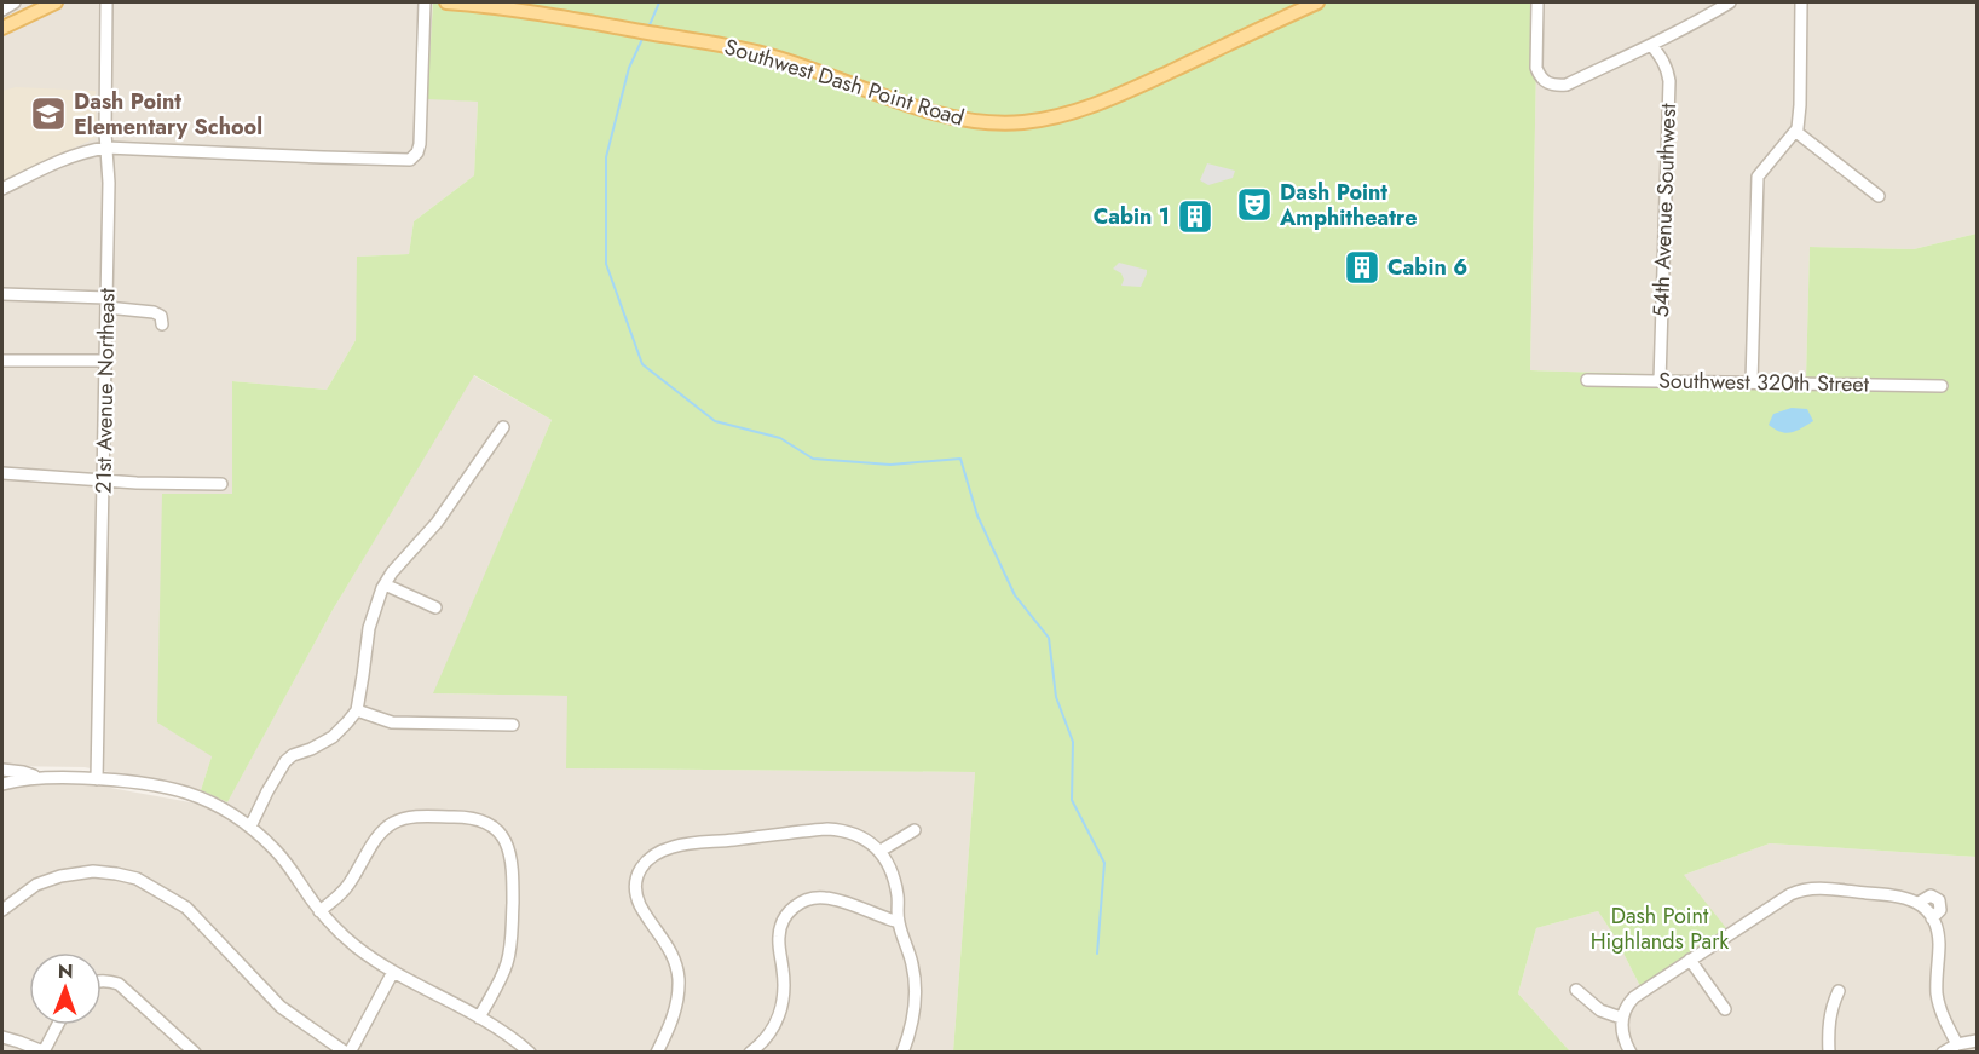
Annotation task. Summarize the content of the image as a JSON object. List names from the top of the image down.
{
  "streets": {
    "main road": ["Southwest Dash Point Road"],
    "street": ["54th Avenue Southwest", "Southwest 320th Street", "21st Avenue Northeast"]
  },
  "crossings": [
    ["54th Avenue Southwest", "Southwest 320th Street"]
  ],
  "parks": ["Dash Point Highlands Park"],
  "places": {
    "school or university": ["Dash Point Elementary School"],
    "theatre": ["Dash Point Amphitheatre"],
    "building": ["Cabin 1", "Cabin 6"]
  },
  "north": "top"
}
